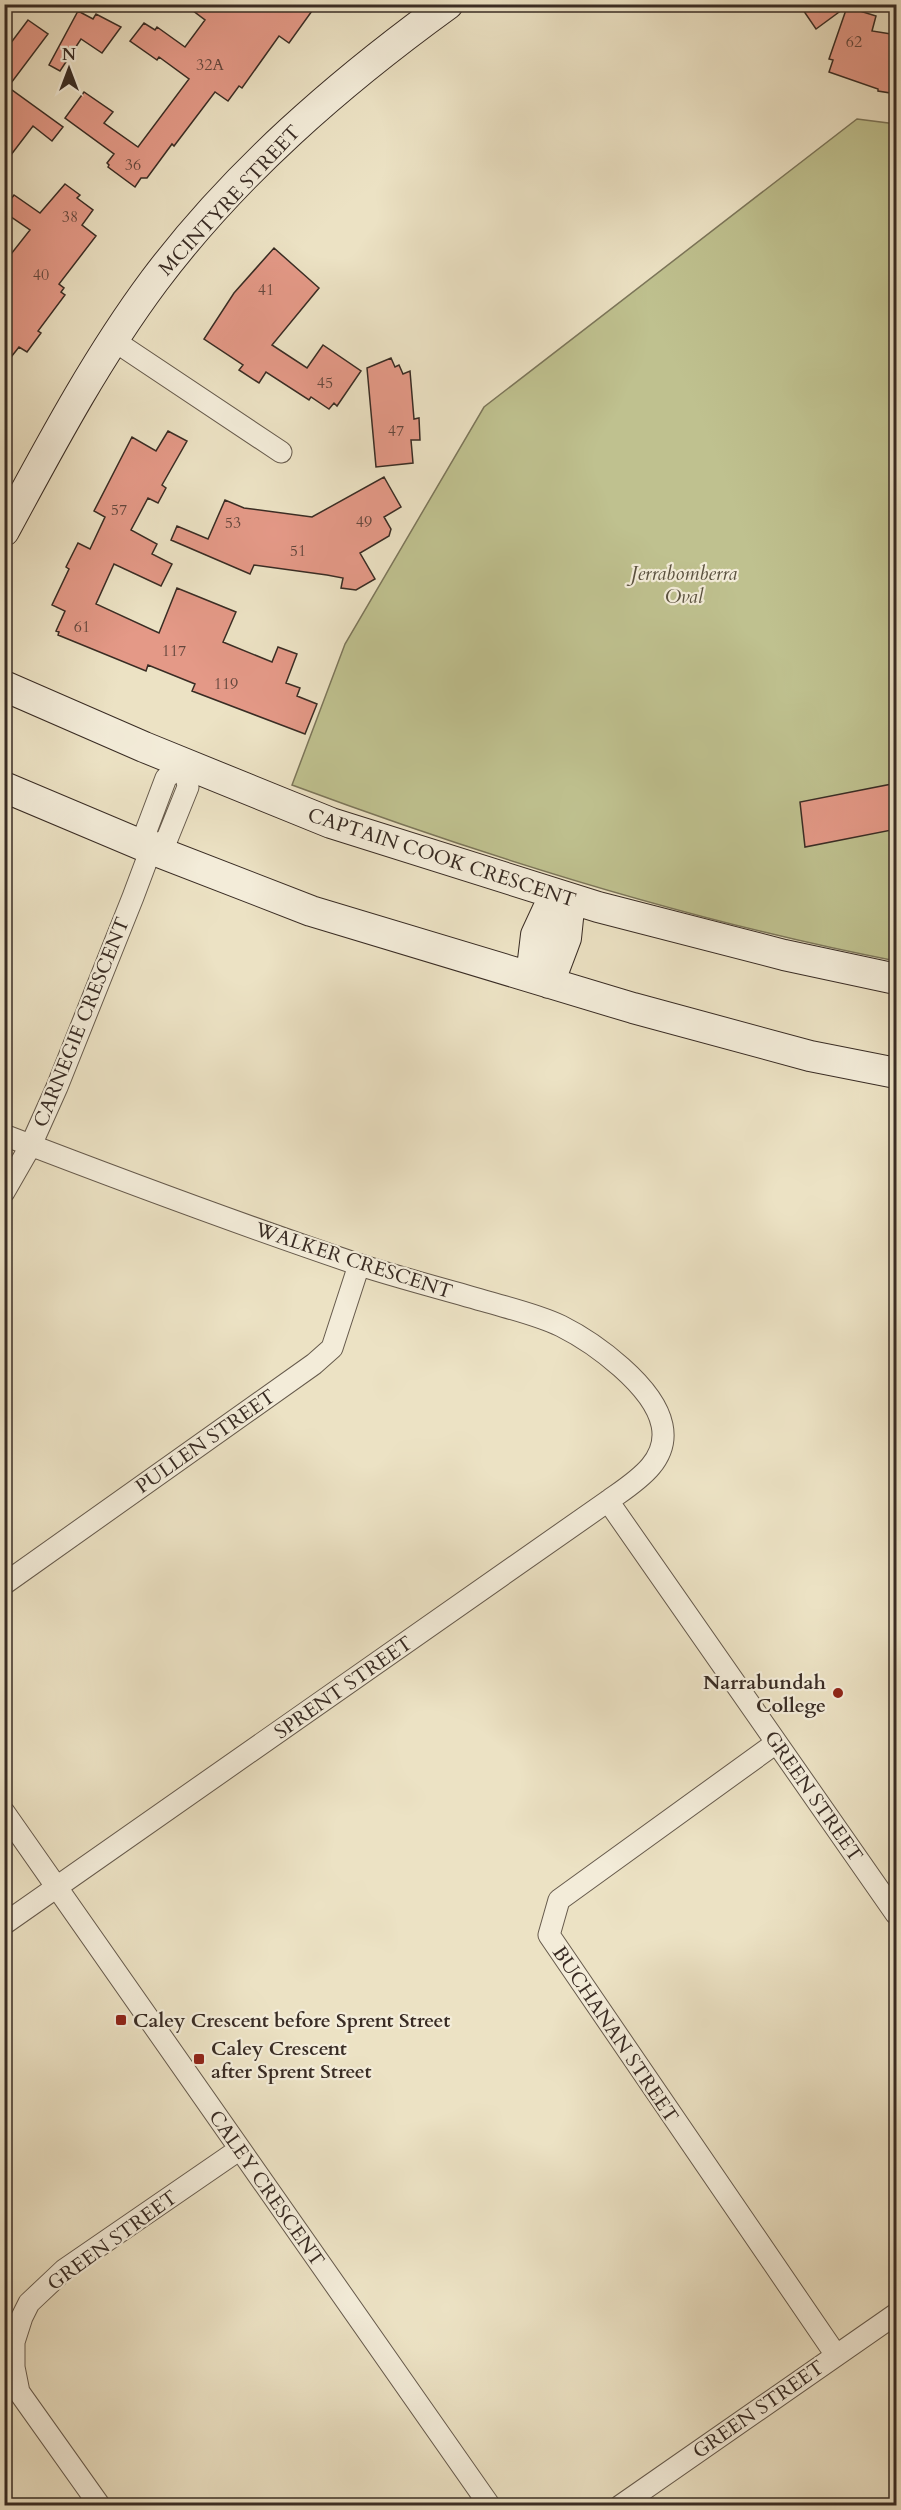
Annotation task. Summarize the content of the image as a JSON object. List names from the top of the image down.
{
  "streets": {
    "main road": ["MCINTYRE STREET", "CAPTAIN COOK CRESCENT"],
    "street": [
      "CARNEGIE CRESCENT",
      "WALKER CRESCENT",
      "PULLEN STREET",
      "SPRENT STREET",
      "GREEN STREET",
      "BUCHANAN STREET",
      "CALEY CRESCENT"
    ]
  },
  "crossings": [
    ["CAPTAIN COOK CRESCENT", "CARNEGIE CRESCENT"],
    ["CARNEGIE CRESCENT", "WALKER CRESCENT"],
    ["WALKER CRESCENT", "PULLEN STREET"],
    ["WALKER CRESCENT", "SPRENT STREET"],
    ["SPRENT STREET", "GREEN STREET"],
    ["SPRENT STREET", "CALEY CRESCENT"],
    ["GREEN STREET", "BUCHANAN STREET"],
    ["GREEN STREET", "CALEY CRESCENT"]
  ],
  "parks": ["Jerrabomberra Oval"],
  "places": {
    "other": ["Narrabundah College"],
    "transit": ["Caley Crescent before Sprent Street", "Caley Crescent after Sprent Street"]
  },
  "house_numbers": [
    "62",
    "32A",
    "36",
    "38",
    "40",
    "41",
    "45",
    "47",
    "57",
    "49",
    "53",
    "51",
    "61",
    "117",
    "119"
  ],
  "north": "top"
}
